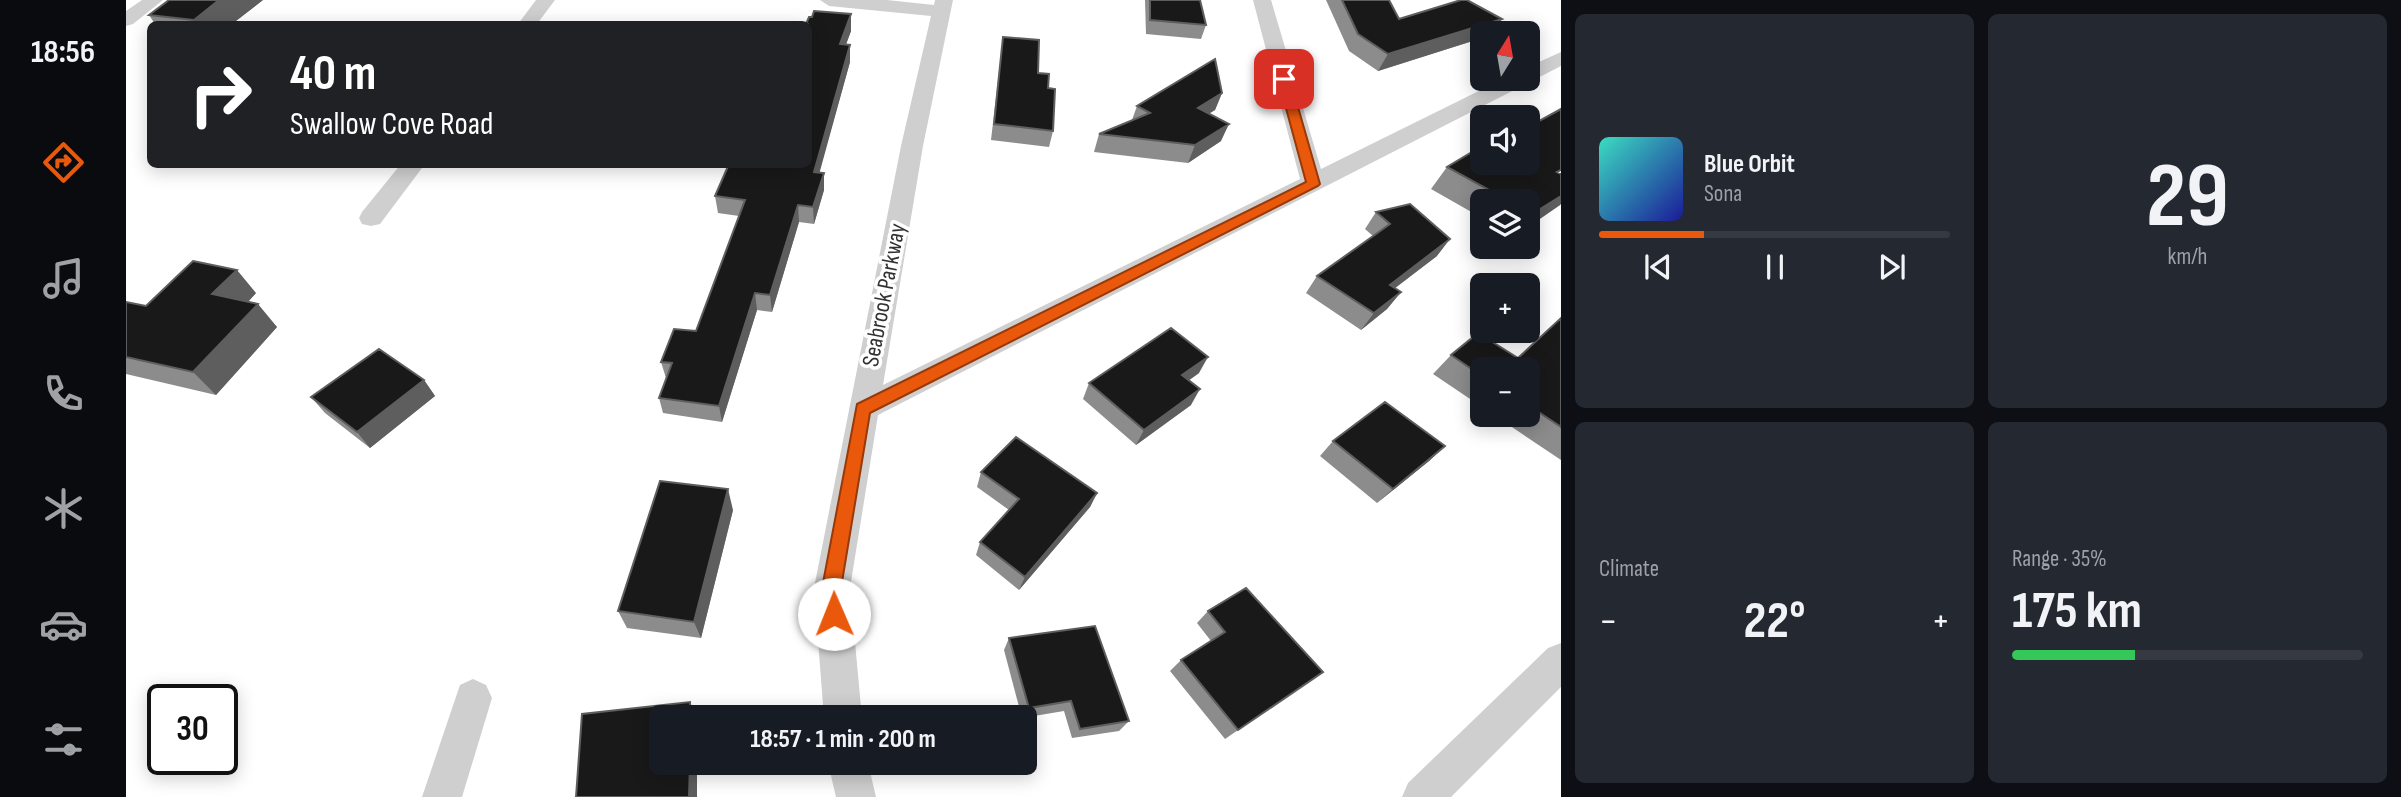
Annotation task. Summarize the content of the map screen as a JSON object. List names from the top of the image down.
{
  "streets": {
    "street": ["Seabrook Parkway"]
  },
  "north": "top",
  "page": {
    "tabs": "18:56",
    "tile": [
      ["29", "km/h"],
      "Climate",
      ["Range · 35%", "175 km"]
    ],
    "map_buttons": ["+", "−"],
    "turn": ["40 m", "Swallow Cove Road"],
    "song": ["Blue Orbit", "Sona"],
    "heat": ["−", "22°", "+"],
    "limit": "30",
    "trip": "18:57 · 1 min · 200 m"
  }
}
